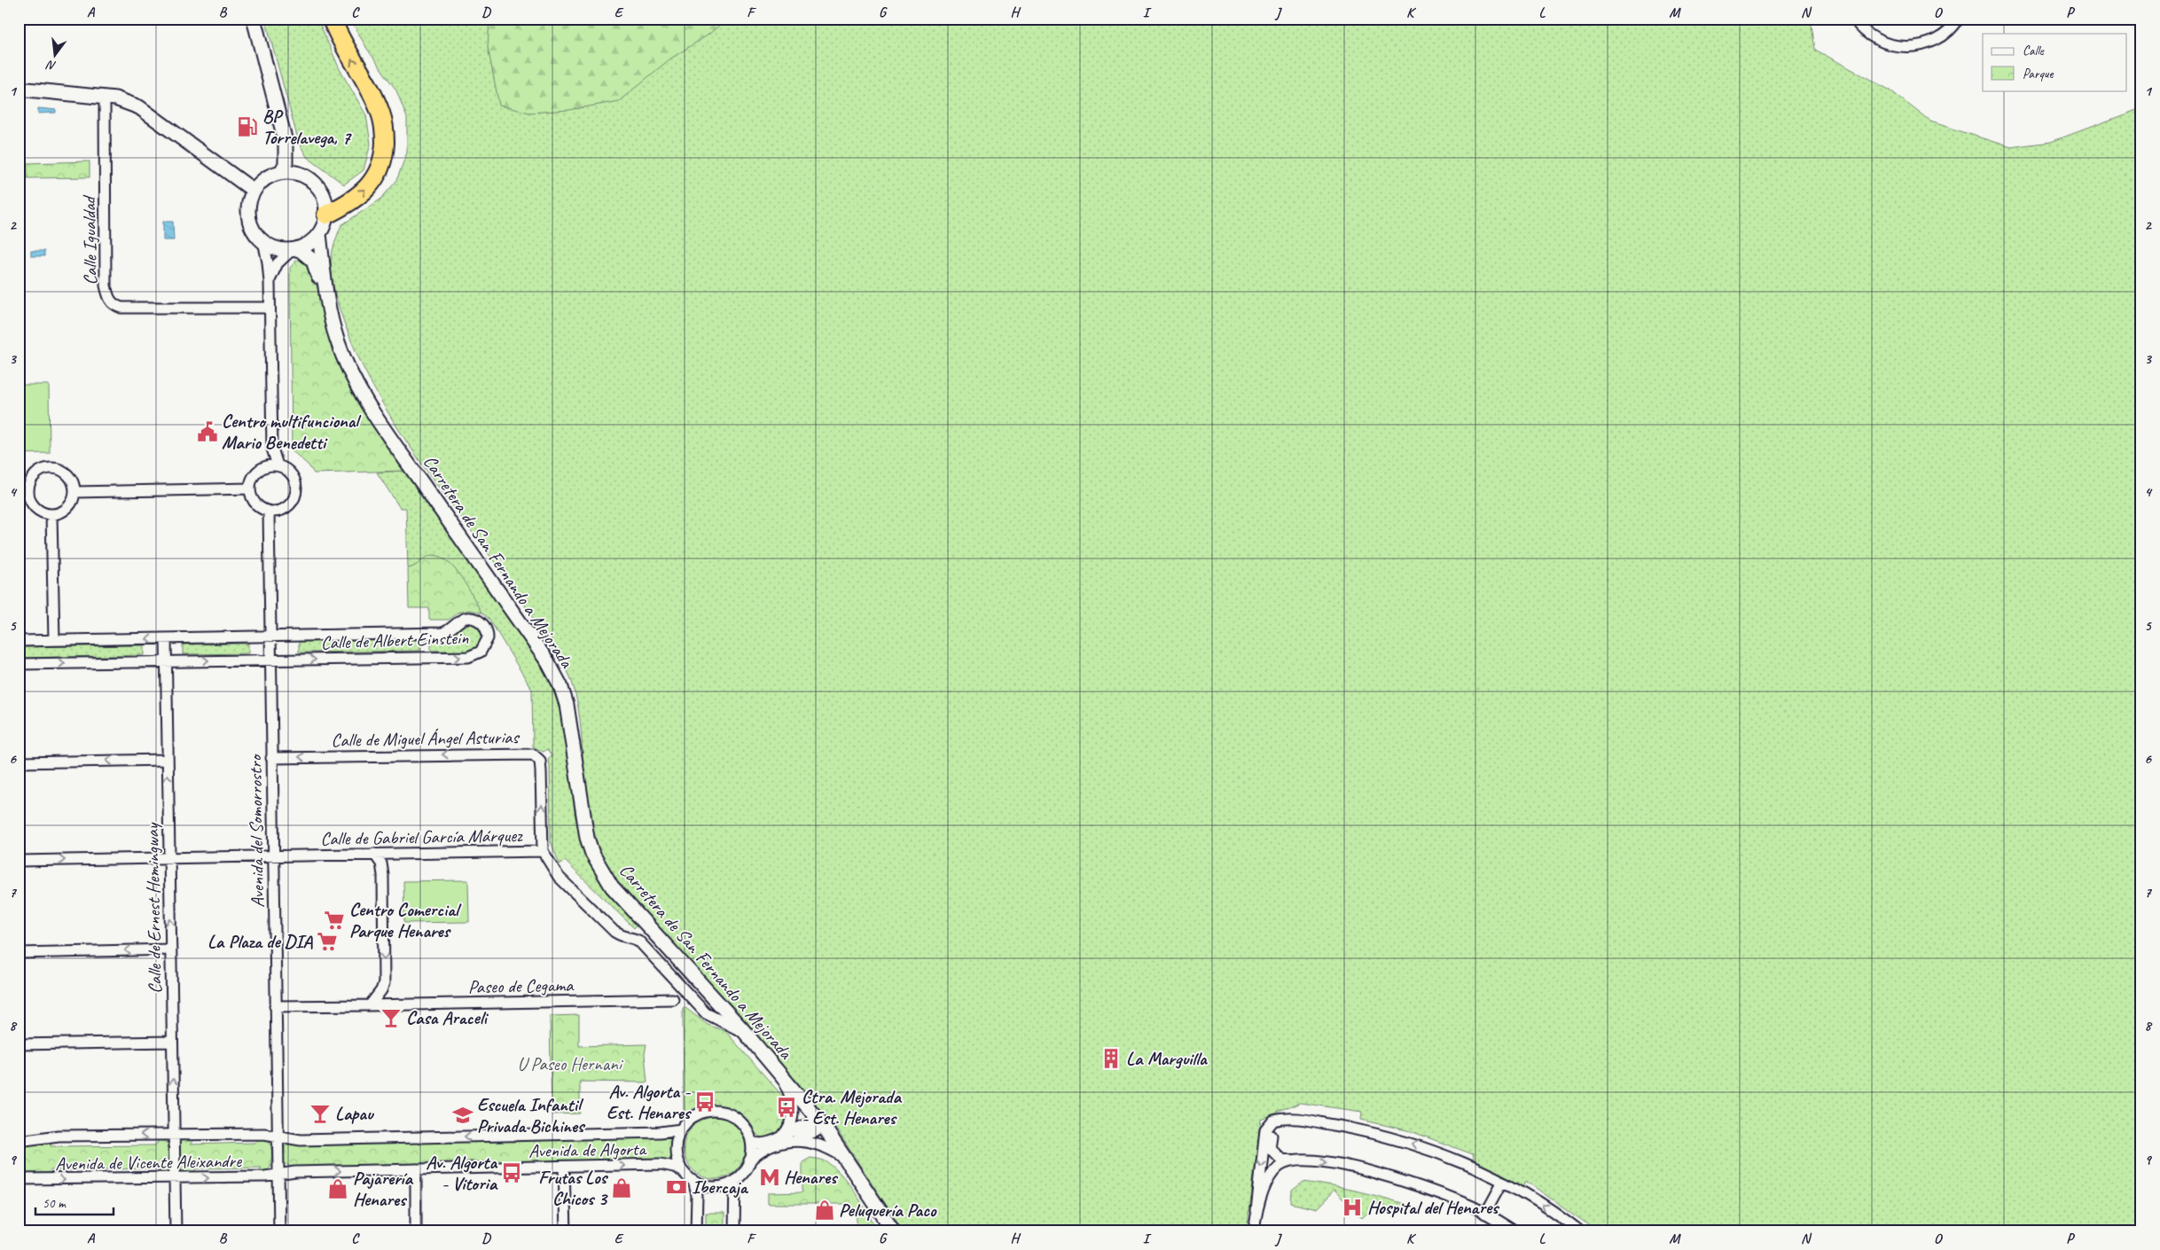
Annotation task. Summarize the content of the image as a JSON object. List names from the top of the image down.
{
  "streets": {
    "street": [
      "Calle Igualdad",
      "Carretera de San Fernando a Mejorada",
      "Calle de Albert Einstein",
      "Calle de Miguel Ángel Asturias",
      "Avenida del Somorrostro",
      "Calle de Gabriel García Márquez",
      "Calle de Ernest Hemingway",
      "Paseo de Cegama",
      "Avenida de Algorta",
      "Avenida de Vicente Aleixandre"
    ]
  },
  "crossings": [
    ["Carretera de San Fernando a Mejorada", "Calle de Gabriel García Márquez"],
    ["Calle de Albert Einstein", "Avenida del Somorrostro"],
    ["Calle de Albert Einstein", "Calle de Ernest Hemingway"],
    ["Calle de Miguel Ángel Asturias", "Avenida del Somorrostro"],
    ["Calle de Miguel Ángel Asturias", "Calle de Gabriel García Márquez"],
    ["Avenida del Somorrostro", "Calle de Gabriel García Márquez"],
    ["Avenida del Somorrostro", "Paseo de Cegama"],
    ["Avenida del Somorrostro", "Avenida de Algorta"],
    ["Avenida del Somorrostro", "Avenida de Vicente Aleixandre"],
    ["Calle de Gabriel García Márquez", "Calle de Ernest Hemingway"],
    ["Calle de Ernest Hemingway", "Avenida de Vicente Aleixandre"],
    ["Avenida de Algorta", "Avenida de Vicente Aleixandre"]
  ],
  "one_way": ["Calle de Ernest Hemingway"],
  "parks": ["U Paseo Hernani"],
  "places": {
    "fuel station": ["BP Torrelavega, 7"],
    "public building": ["Centro multifuncional Mario Benedetti"],
    "supermarket": ["Centro Comercial Parque Henares", "La Plaza de DIA"],
    "bar": ["Casa Araceli", "Lapau"],
    "building": ["La Marguilla"],
    "bus stop": ["Av. Algorta - Est. Henares", "Ctra. Mejorada - Est. Henares", "Av. Algorta - Vitoria"],
    "school or university": ["Escuela Infantil Privada Bichines"],
    "metro station": ["Henares"],
    "bank": ["Ibercaja"],
    "shop": ["Frutas Los Chicos 3", "Pajarería Henares", "Peluquería Paco"],
    "hospital": ["Hospital del Henares"]
  },
  "legend": ["Calle", "Parque"],
  "scale_bar": "50 m",
  "north": "bottom",
  "grid": {
    "columns": [
      "A",
      "B",
      "C",
      "D",
      "E",
      "F",
      "G",
      "H",
      "I",
      "J",
      "K",
      "L",
      "M",
      "N",
      "O",
      "P"
    ],
    "rows": [
      "1",
      "2",
      "3",
      "4",
      "5",
      "6",
      "7",
      "8",
      "9"
    ]
  }
}
